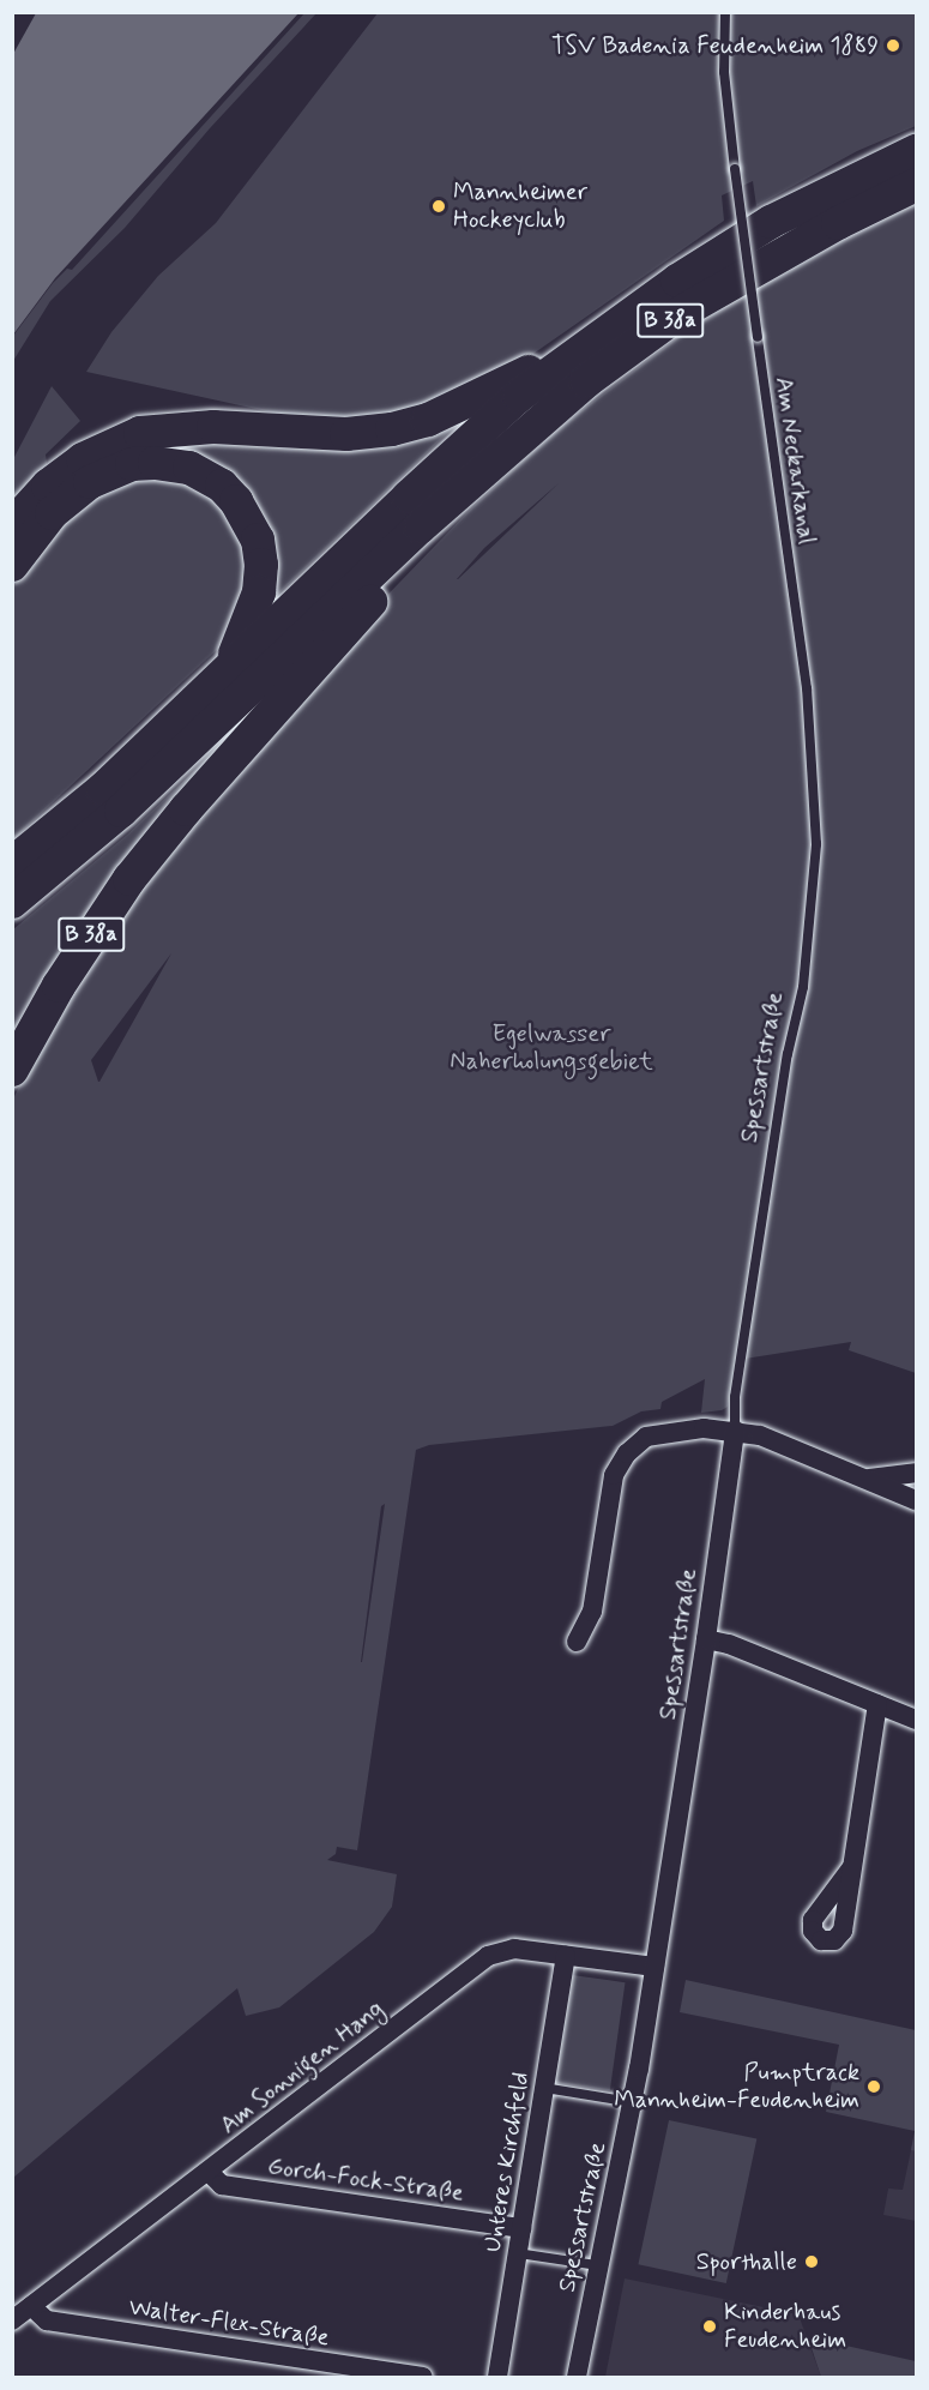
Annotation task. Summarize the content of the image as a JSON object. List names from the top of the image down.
{
  "streets": {
    "highway": ["B 38a"],
    "street": [
      "Spessartstraße",
      "Am Sonnigen Hang",
      "Unteres Kirchfeld",
      "Gorch-Fock-Straße",
      "Walter-Flex-Straße"
    ],
    "lane": ["Am Neckarkanal"]
  },
  "crossings": [
    ["Am Neckarkanal", "Spessartstraße"],
    ["Spessartstraße", "Am Sonnigen Hang"],
    ["Am Sonnigen Hang", "Unteres Kirchfeld"],
    ["Am Sonnigen Hang", "Gorch-Fock-Straße"],
    ["Am Sonnigen Hang", "Walter-Flex-Straße"],
    ["Unteres Kirchfeld", "Gorch-Fock-Straße"]
  ],
  "parks": ["Egelwasser Naherholungsgebiet"],
  "places": [
    "TSV Badenia Feudenheim 1889",
    "Mannheimer Hockeyclub",
    "Pumptrack Mannheim-Feudenheim",
    "Sporthalle",
    "Kinderhaus Feudenheim"
  ]
}
